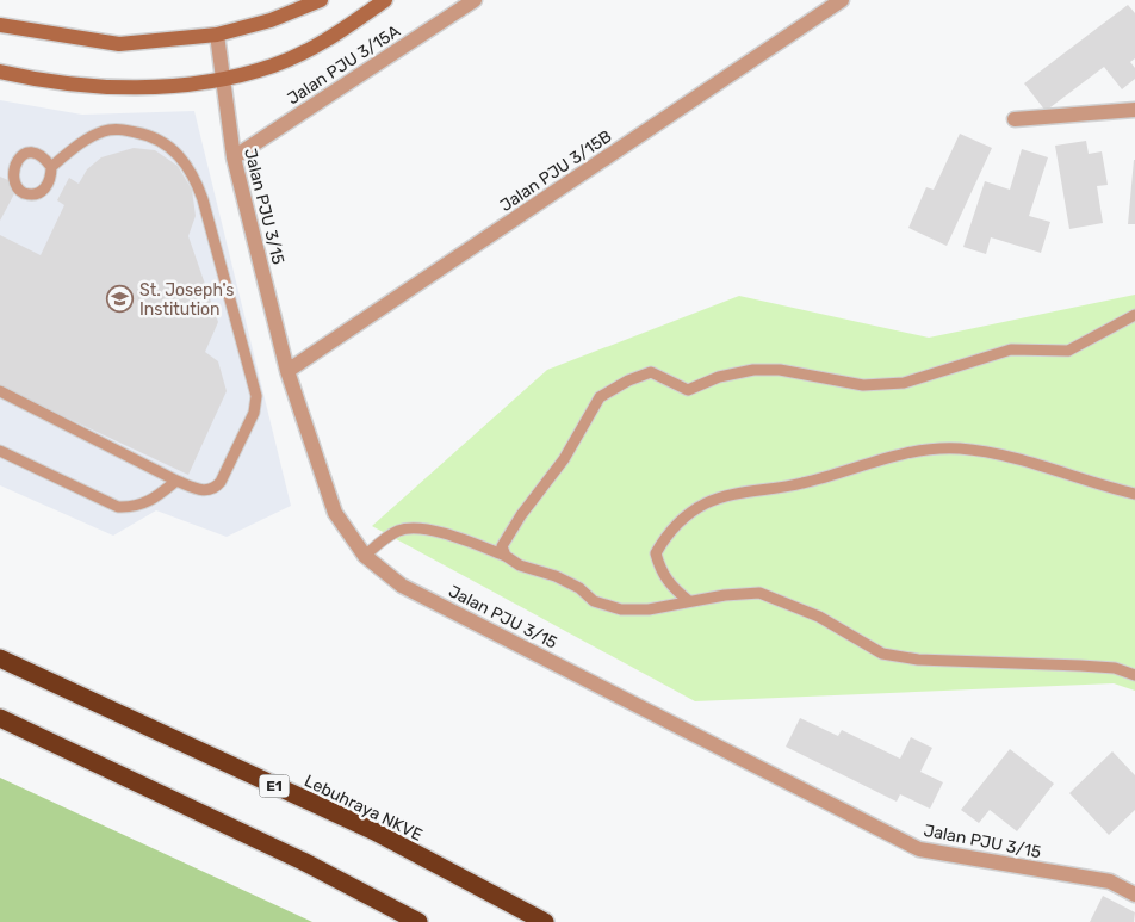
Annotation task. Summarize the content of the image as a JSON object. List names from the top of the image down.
{
  "streets": {
    "highway": ["E1", "Lebuhraya NKVE"],
    "street": ["Jalan PJU 3/15A", "Jalan PJU 3/15B", "Jalan PJU 3/15"]
  },
  "crossings": [
    ["Jalan PJU 3/15A", "Jalan PJU 3/15"],
    ["Jalan PJU 3/15B", "Jalan PJU 3/15"]
  ],
  "places": {
    "school or university": ["St. Joseph's Institution"]
  }
}
